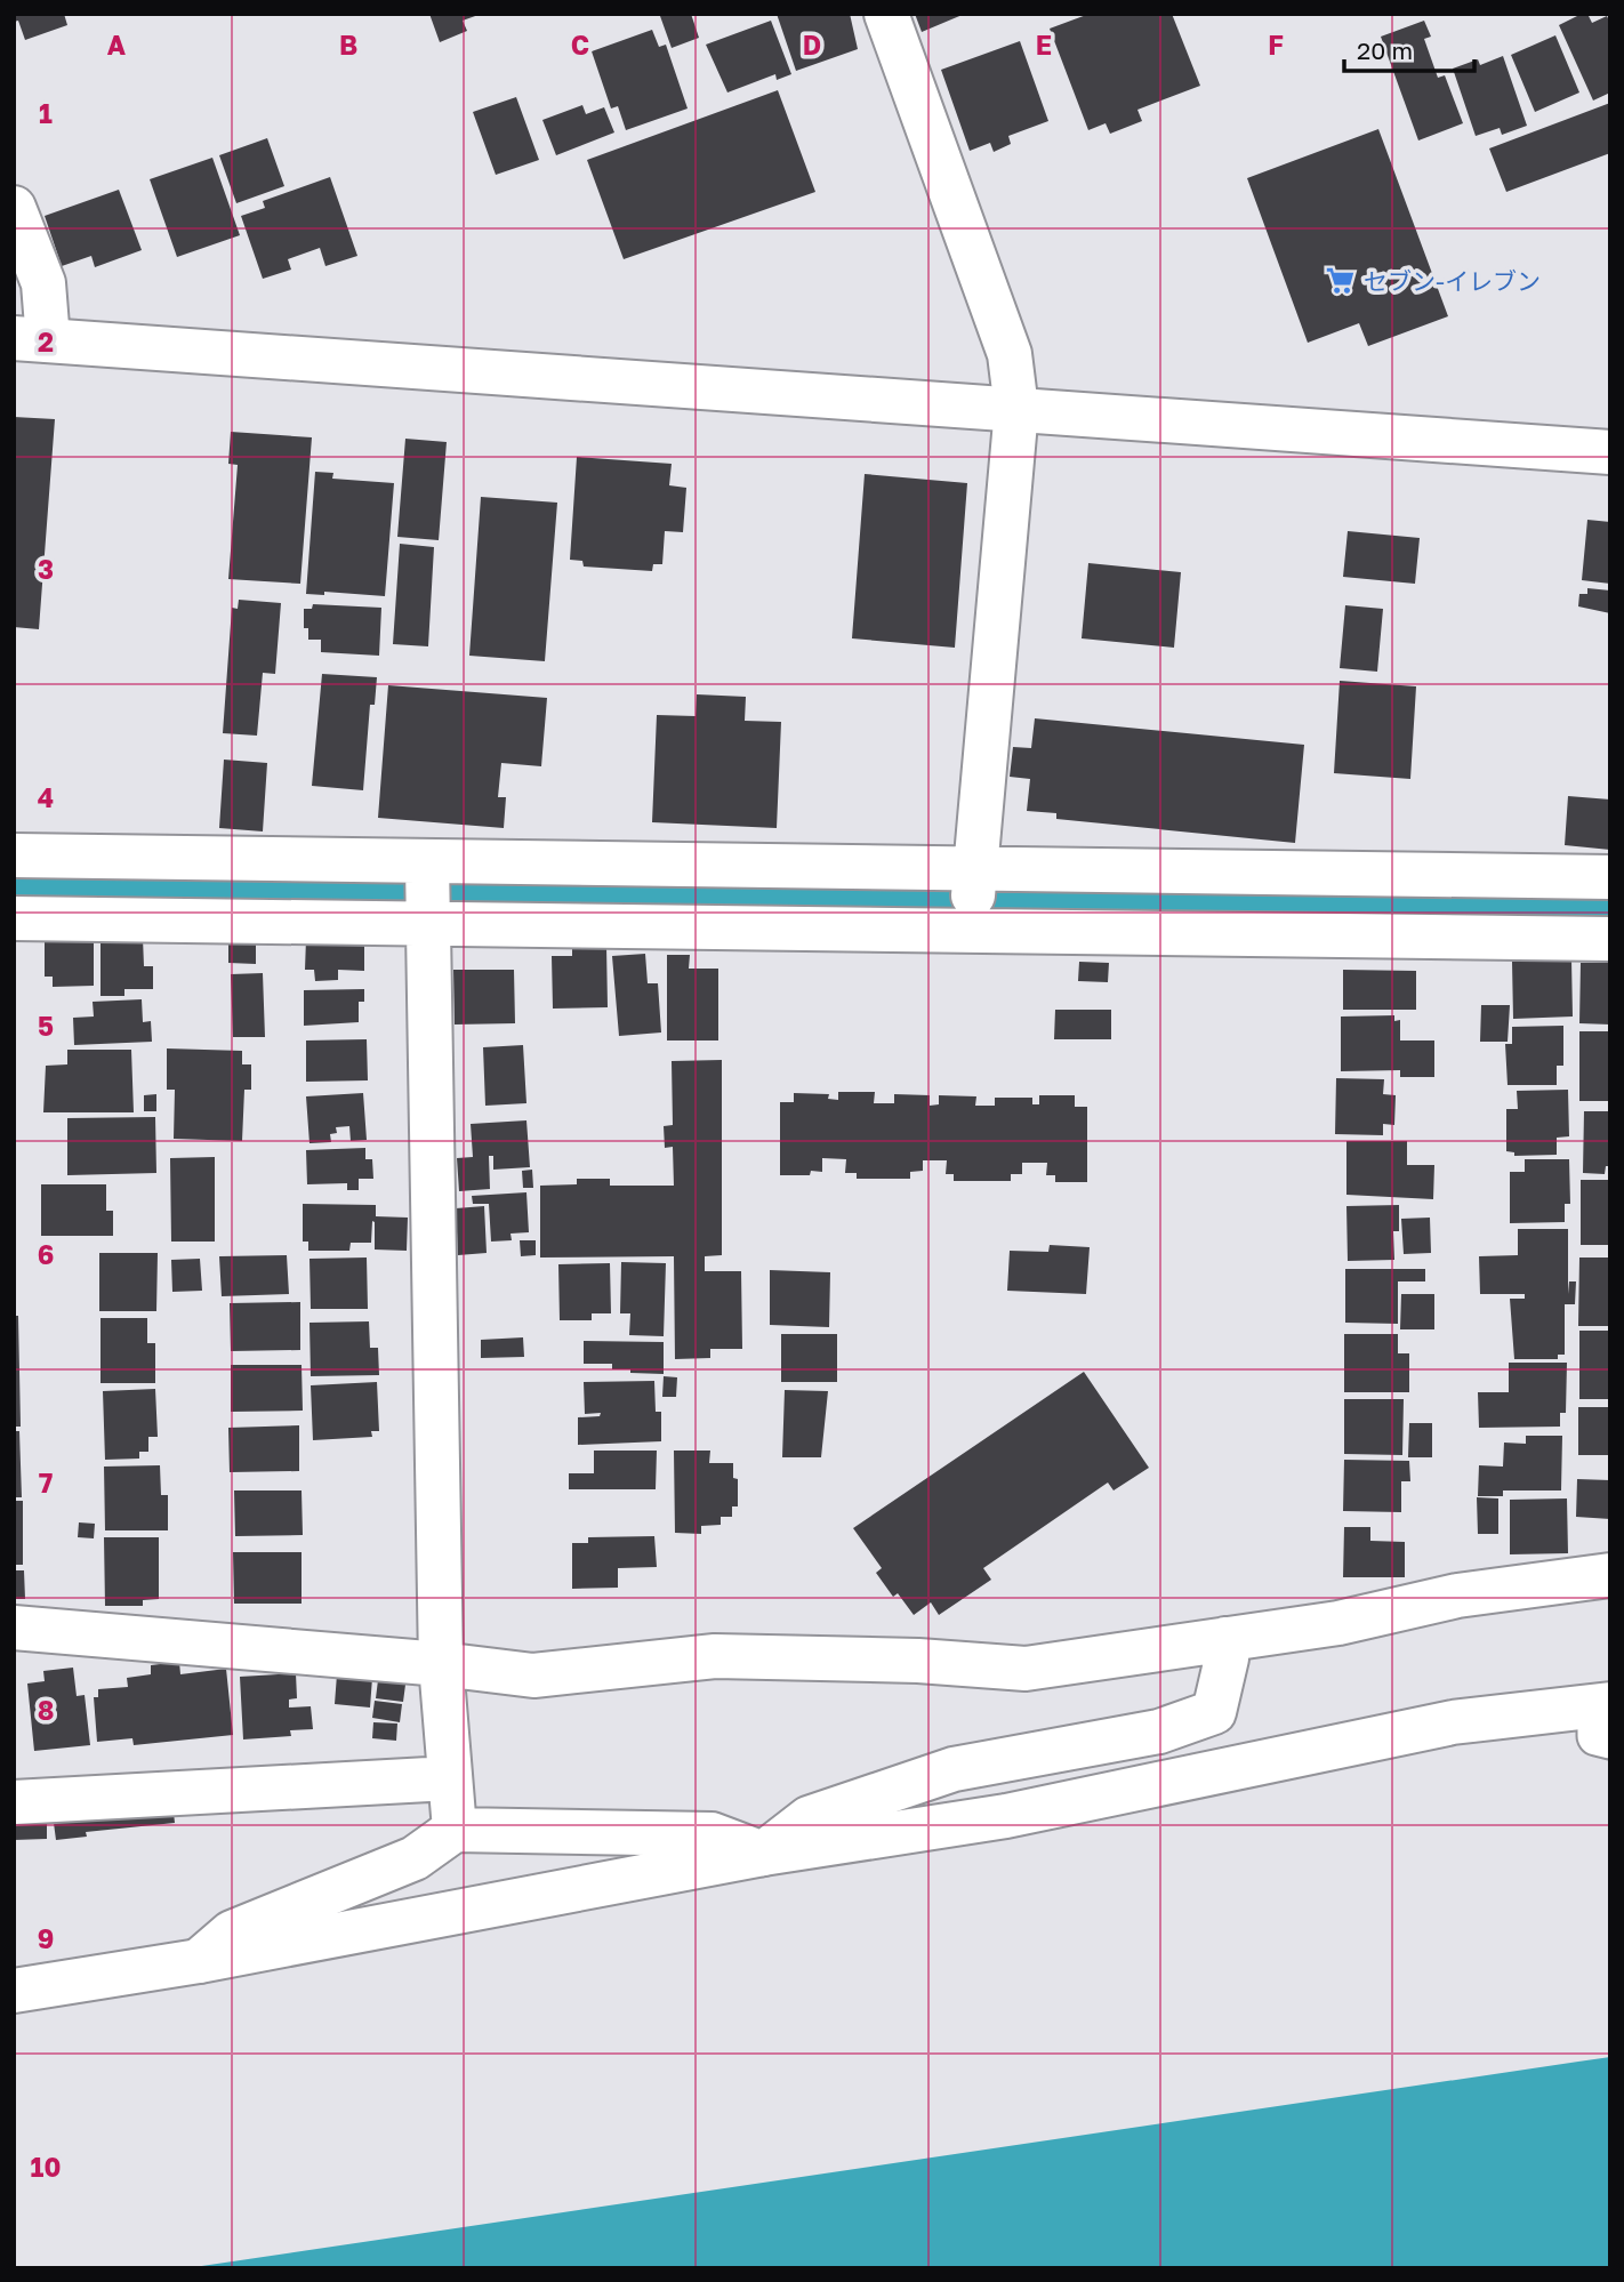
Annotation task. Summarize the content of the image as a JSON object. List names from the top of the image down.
{
  "places": {
    "supermarket": ["セブン-イレブン"]
  },
  "scale_bar": "20 m",
  "grid": {
    "columns": [
      "A",
      "B",
      "C",
      "D",
      "E",
      "F"
    ],
    "rows": [
      "1",
      "2",
      "3",
      "4",
      "5",
      "6",
      "7",
      "8",
      "9",
      "10"
    ]
  }
}
